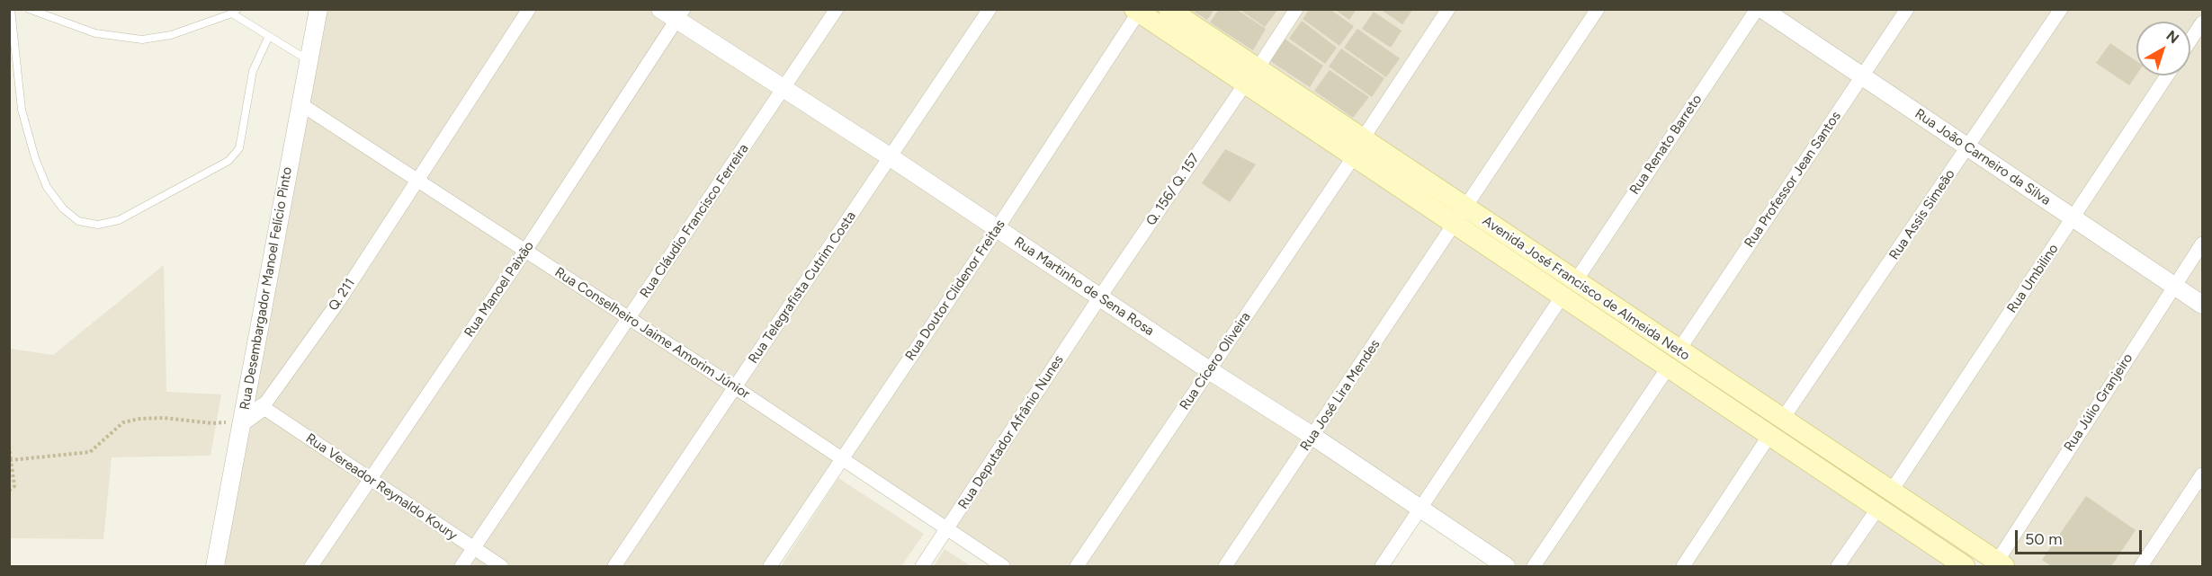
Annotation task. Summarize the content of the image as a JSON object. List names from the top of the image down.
{
  "streets": {
    "main road": ["Avenida José Francisco de Almeida Neto"],
    "street": [
      "Rua Renato Barreto",
      "Rua João Carneiro da Silva",
      "Rua Professor Jean Santos",
      "Q. 156/ Q. 157",
      "Rua Assis Simeão",
      "Rua Cláudio Francisco Ferreira",
      "Rua Umbilino",
      "Rua Martinho de Sena Rosa",
      "Rua Telegrafista Cutrim Costa",
      "Rua Desembargador Manoel Felício Pinto",
      "Rua Manoel Paixão",
      "Rua Doutor Clidenor Freitas",
      "Q. 211",
      "Rua Conselheiro Jaime Amorim Júnior",
      "Rua Cícero Oliveira",
      "Rua José Lira Mendes",
      "Rua Júlio Granjeiro",
      "Rua Deputador Afrânio Nunes",
      "Rua Vereador Reynaldo Koury"
    ]
  },
  "crossings": [
    ["Rua Renato Barreto", "Rua Martinho de Sena Rosa"],
    ["Rua Renato Barreto", "Avenida José Francisco de Almeida Neto"],
    ["Rua João Carneiro da Silva", "Rua Professor Jean Santos"],
    ["Rua João Carneiro da Silva", "Rua Assis Simeão"],
    ["Rua João Carneiro da Silva", "Rua Umbilino"],
    ["Rua João Carneiro da Silva", "Rua Júlio Granjeiro"],
    ["Rua Professor Jean Santos", "Avenida José Francisco de Almeida Neto"],
    ["Q. 156/ Q. 157", "Rua Martinho de Sena Rosa"],
    ["Q. 156/ Q. 157", "Avenida José Francisco de Almeida Neto"],
    ["Q. 156/ Q. 157", "Rua Deputador Afrânio Nunes"],
    ["Rua Assis Simeão", "Avenida José Francisco de Almeida Neto"],
    ["Rua Cláudio Francisco Ferreira", "Rua Martinho de Sena Rosa"],
    ["Rua Cláudio Francisco Ferreira", "Rua Conselheiro Jaime Amorim Júnior"],
    ["Rua Cláudio Francisco Ferreira", "Rua Vereador Reynaldo Koury"],
    ["Rua Umbilino", "Avenida José Francisco de Almeida Neto"],
    ["Rua Martinho de Sena Rosa", "Rua Telegrafista Cutrim Costa"],
    ["Rua Martinho de Sena Rosa", "Rua Manoel Paixão"],
    ["Rua Martinho de Sena Rosa", "Rua Doutor Clidenor Freitas"],
    ["Rua Martinho de Sena Rosa", "Rua Cícero Oliveira"],
    ["Rua Martinho de Sena Rosa", "Rua José Lira Mendes"],
    ["Rua Martinho de Sena Rosa", "Rua Deputador Afrânio Nunes"],
    ["Rua Telegrafista Cutrim Costa", "Rua Conselheiro Jaime Amorim Júnior"],
    ["Rua Desembargador Manoel Felício Pinto", "Rua Conselheiro Jaime Amorim Júnior"],
    ["Avenida José Francisco de Almeida Neto", "Rua Doutor Clidenor Freitas"],
    ["Avenida José Francisco de Almeida Neto", "Rua Cícero Oliveira"],
    ["Avenida José Francisco de Almeida Neto", "Rua José Lira Mendes"],
    ["Avenida José Francisco de Almeida Neto", "Rua Júlio Granjeiro"],
    ["Rua Manoel Paixão", "Rua Conselheiro Jaime Amorim Júnior"],
    ["Rua Manoel Paixão", "Rua Vereador Reynaldo Koury"],
    ["Rua Doutor Clidenor Freitas", "Rua Conselheiro Jaime Amorim Júnior"],
    ["Q. 211", "Rua Conselheiro Jaime Amorim Júnior"],
    ["Q. 211", "Rua Vereador Reynaldo Koury"],
    ["Rua Conselheiro Jaime Amorim Júnior", "Rua Deputador Afrânio Nunes"]
  ],
  "scale_bar": "50 m",
  "north": "top right"
}
